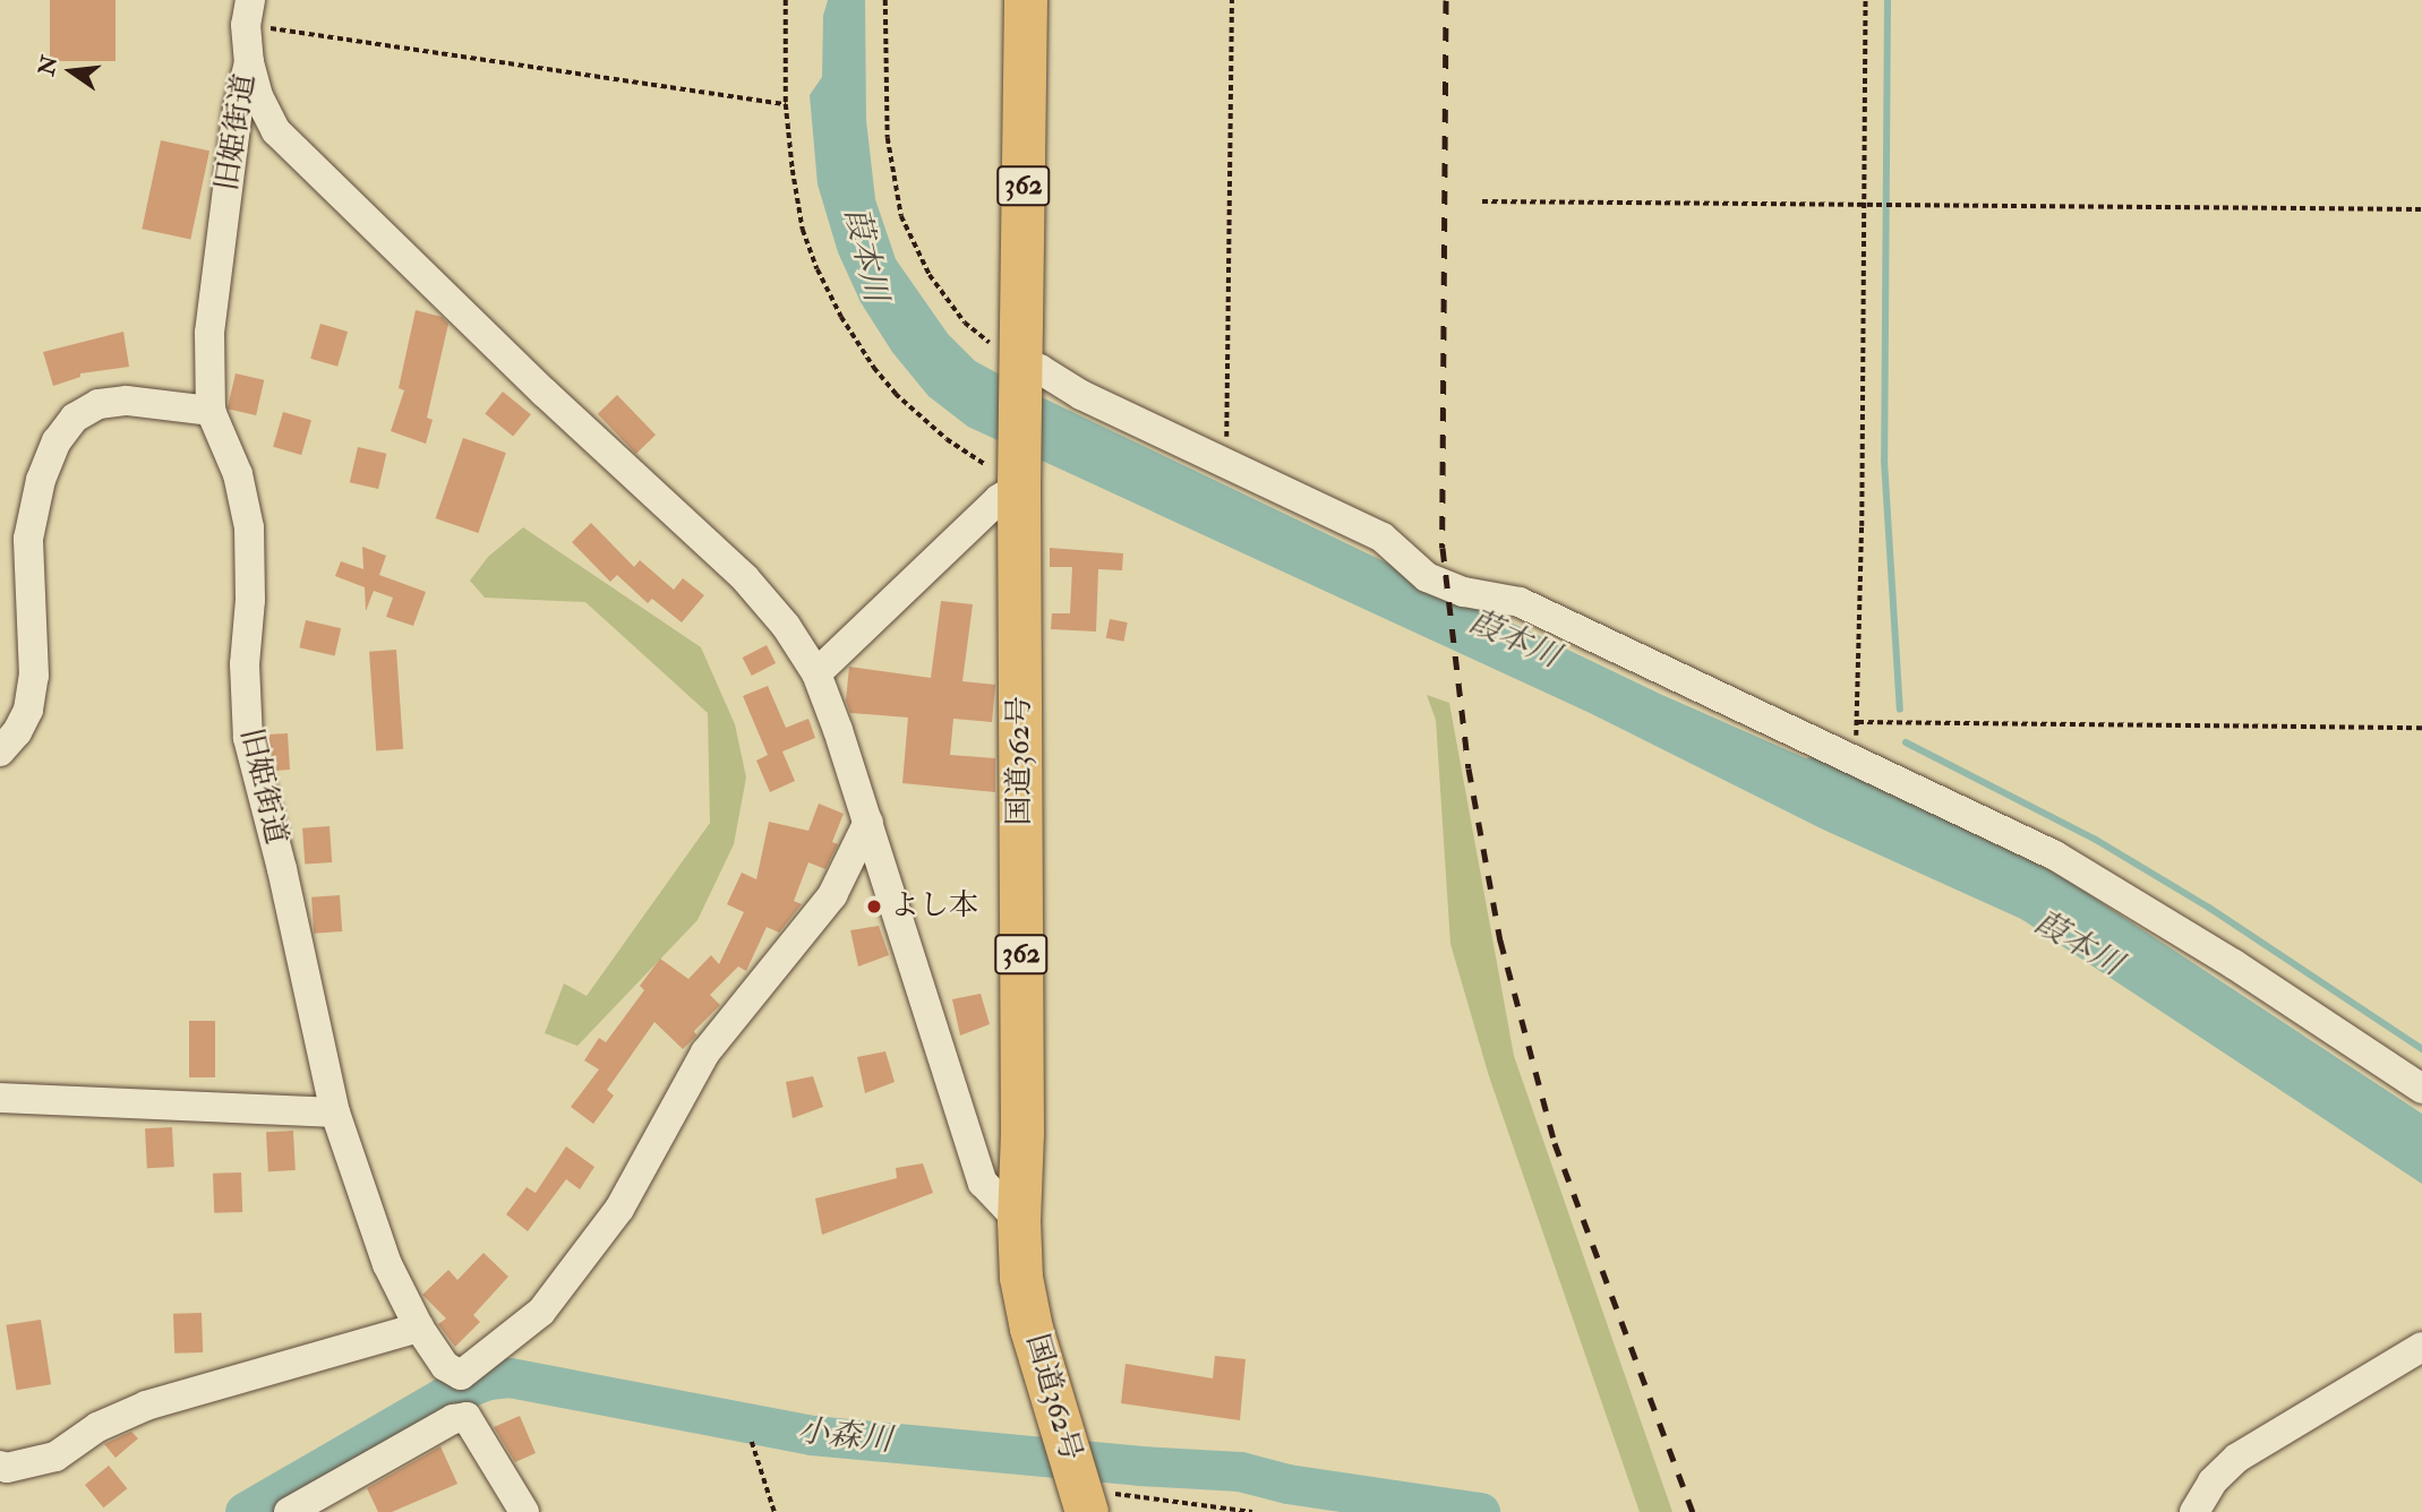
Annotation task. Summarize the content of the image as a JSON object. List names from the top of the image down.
{
  "streets": {
    "highway": ["362", "国道362号"],
    "street": ["旧姫街道"]
  },
  "water": ["葭本川", "小森川"],
  "places": ["よし本"],
  "north": "left"
}
